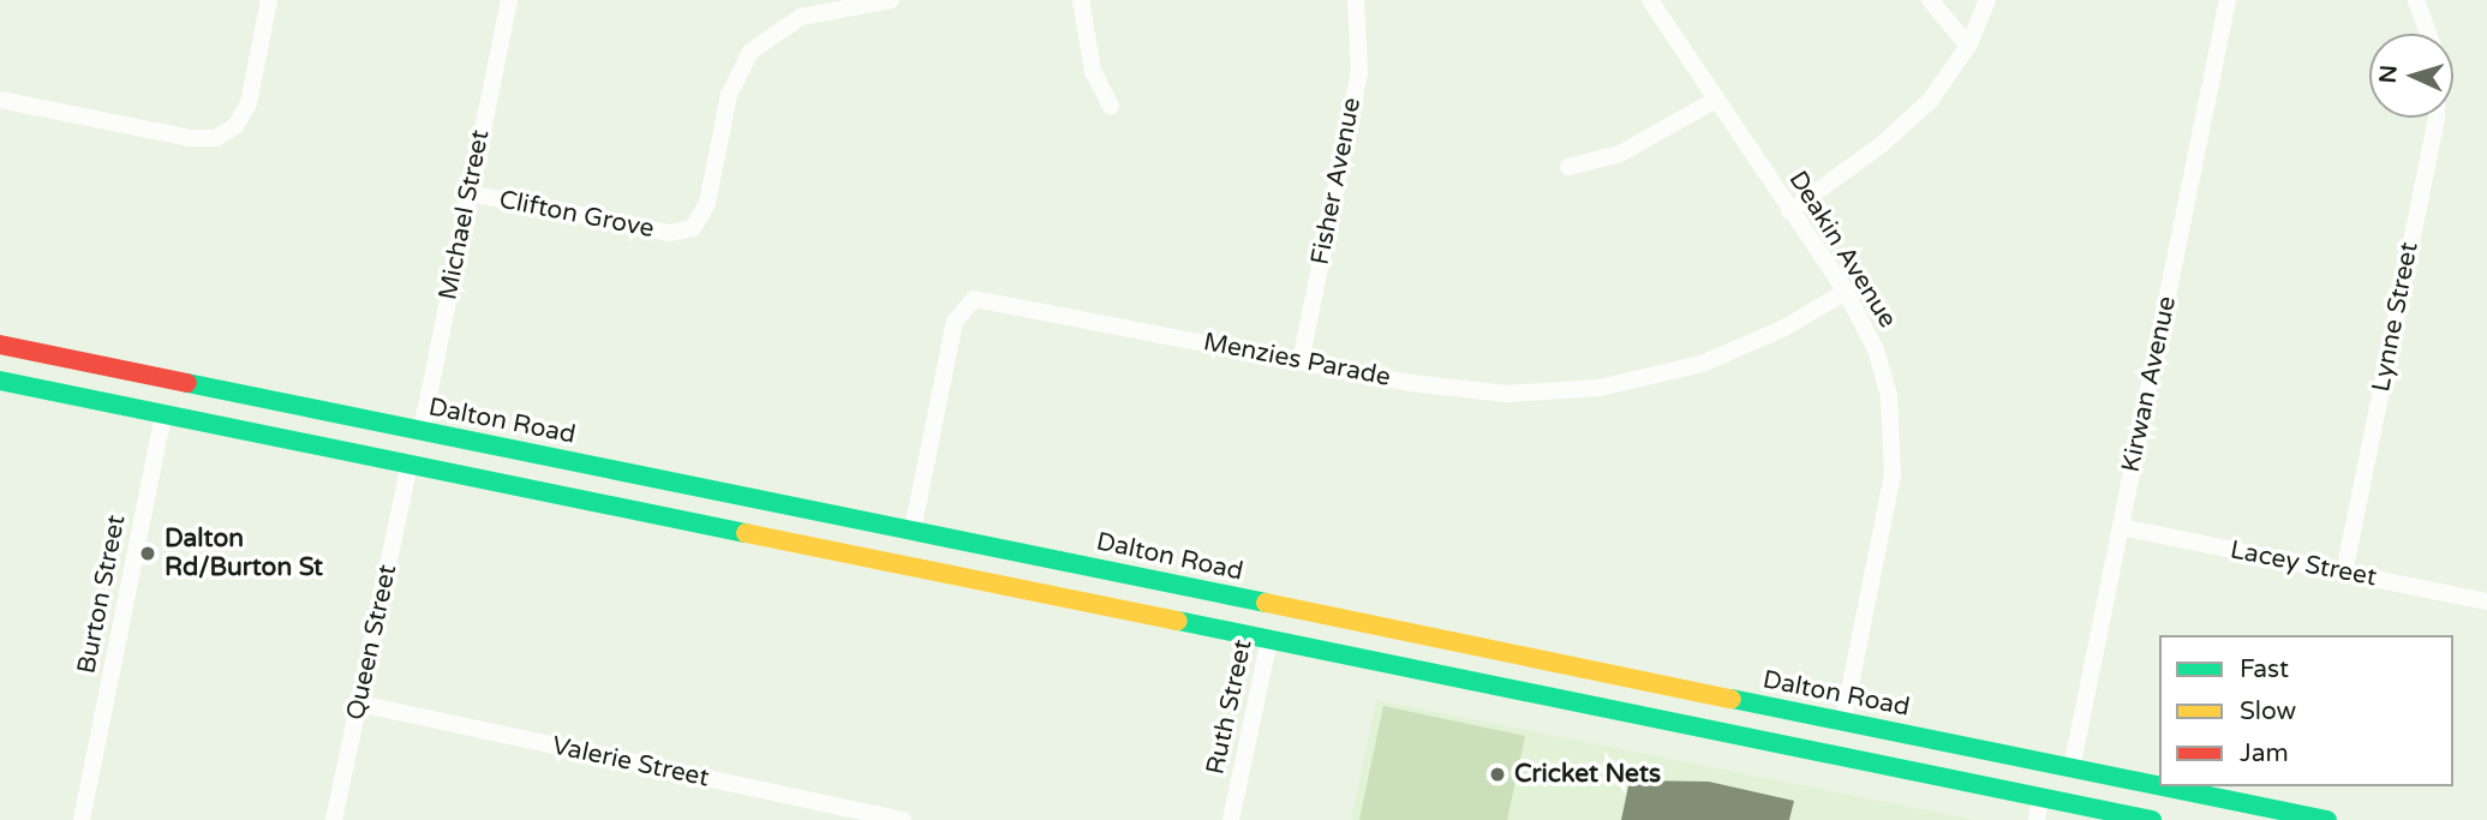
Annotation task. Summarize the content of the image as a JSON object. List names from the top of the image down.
{
  "streets": {
    "main road": [
      "Deakin Avenue",
      "Dalton Road",
      "Burton Street",
      "Ruth Street"
    ],
    "street": [
      "Fisher Avenue",
      "Michael Street",
      "Clifton Grove",
      "Lynne Street",
      "Menzies Parade",
      "Kirwan Avenue",
      "Lacey Street",
      "Queen Street",
      "Valerie Street"
    ]
  },
  "crossings": [
    ["Fisher Avenue", "Menzies Parade"],
    ["Michael Street", "Clifton Grove"],
    ["Michael Street", "Dalton Road"],
    ["Deakin Avenue", "Menzies Parade"],
    ["Deakin Avenue", "Dalton Road"],
    ["Lynne Street", "Lacey Street"],
    ["Menzies Parade", "Dalton Road"],
    ["Kirwan Avenue", "Dalton Road"],
    ["Kirwan Avenue", "Lacey Street"],
    ["Dalton Road", "Burton Street"],
    ["Dalton Road", "Ruth Street"],
    ["Queen Street", "Valerie Street"]
  ],
  "places": ["Dalton Rd/Burton St", "Cricket Nets"],
  "legend": ["Fast", "Slow", "Jam"],
  "north": "left"
}
